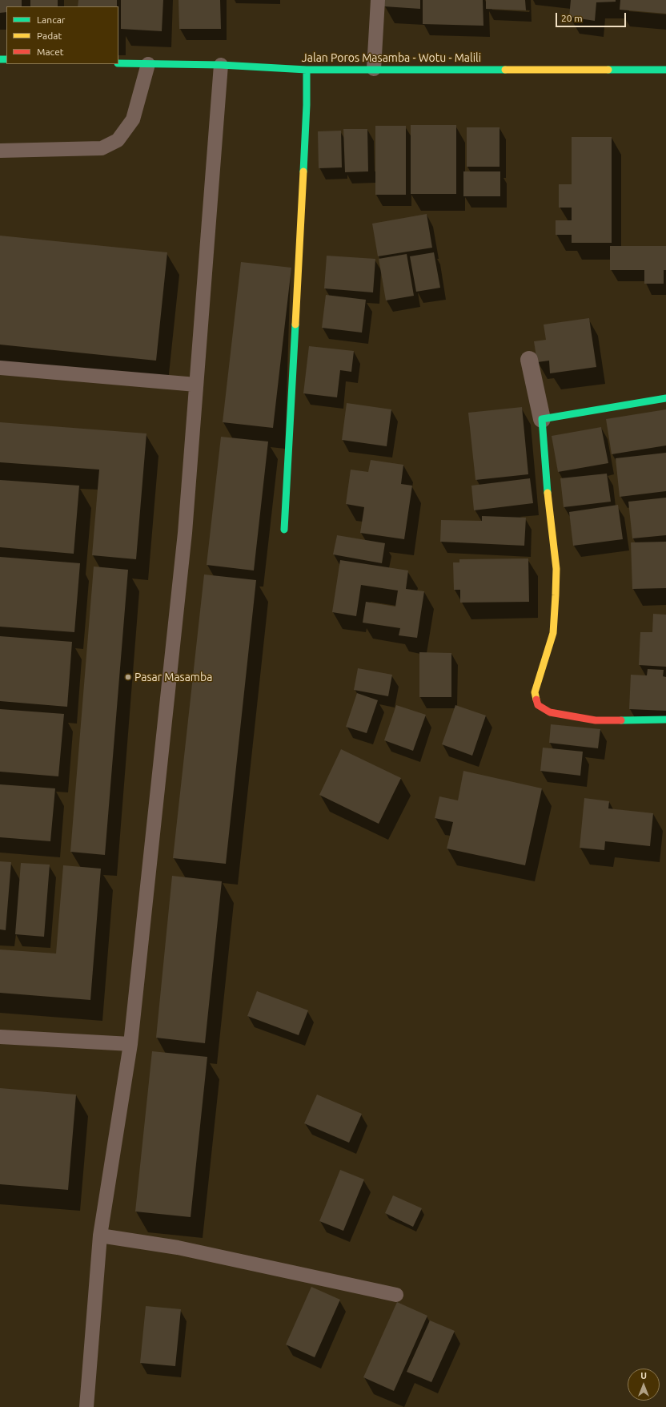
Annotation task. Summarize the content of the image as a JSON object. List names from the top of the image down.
{
  "streets": {
    "main road": ["Jalan Poros Masamba - Wotu - Malili"]
  },
  "places": ["Pasar Masamba"],
  "legend": ["Lancar", "Padat", "Macet"],
  "scale_bar": "20 m",
  "north": "top"
}
